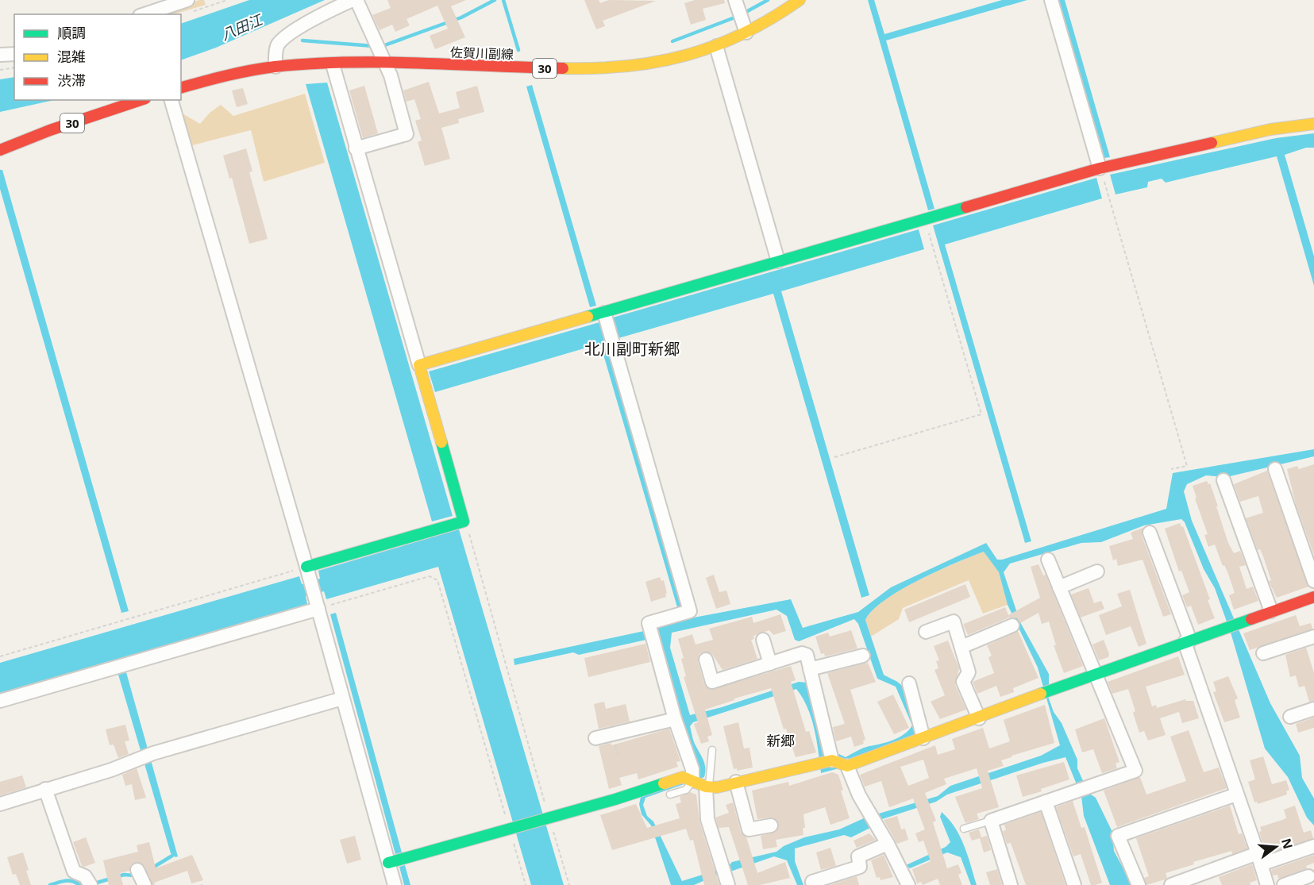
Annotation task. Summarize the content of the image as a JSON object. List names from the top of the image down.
{
  "streets": {
    "street": ["佐賀川副線", "30"]
  },
  "districts": ["北川副町新郷", "新郷"],
  "water": ["八田江"],
  "legend": ["順調", "混雑", "渋滞"],
  "north": "right"
}
